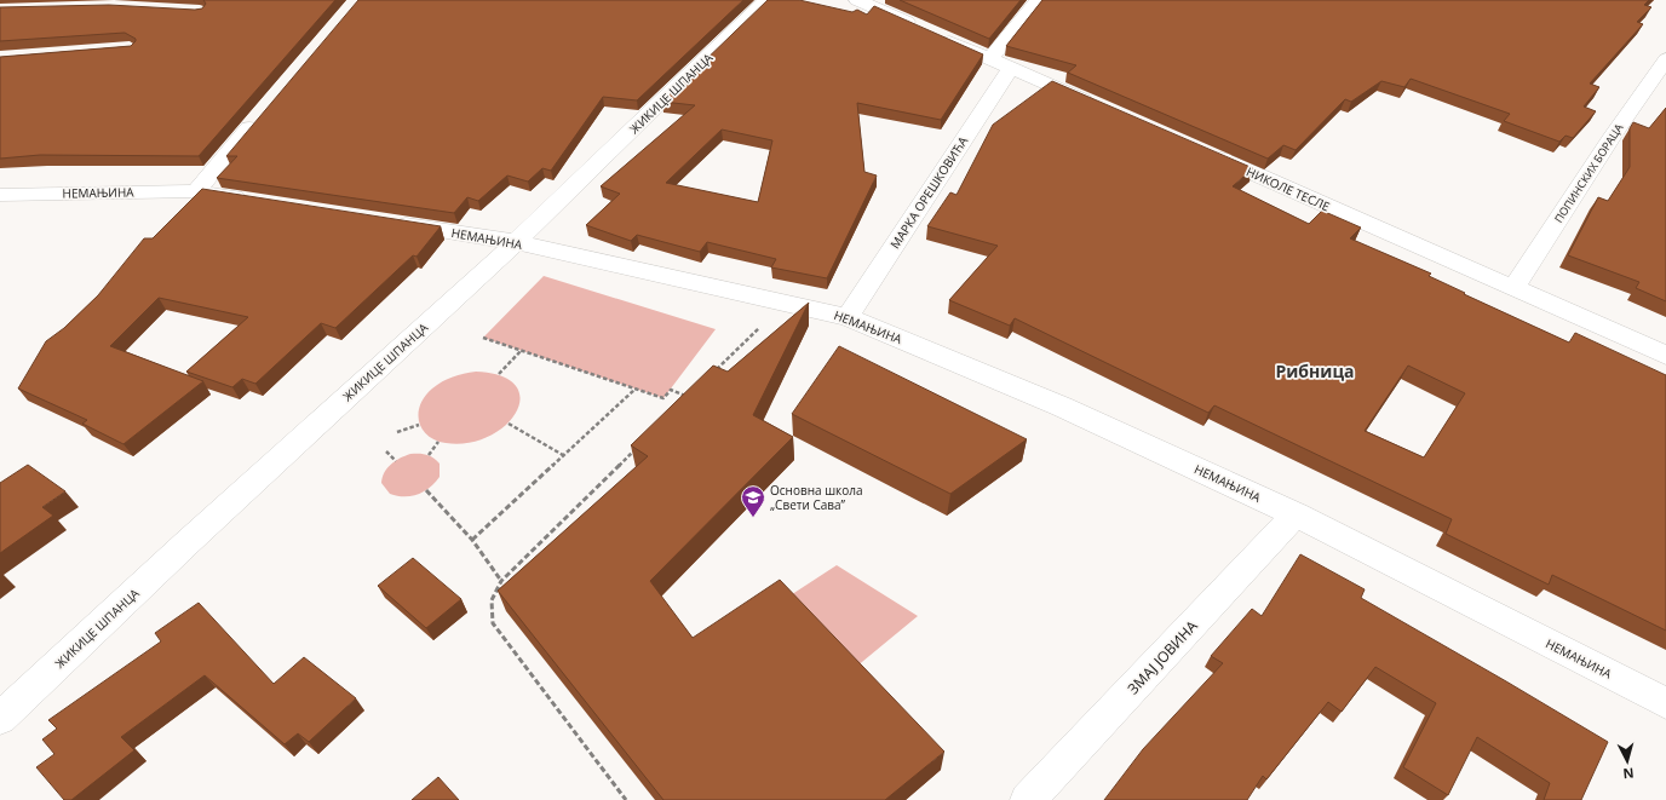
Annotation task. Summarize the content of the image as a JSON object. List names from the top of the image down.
{
  "streets": {
    "street": [
      "ЖИКИЦЕ ШПАНЦА",
      "ПОПИНСКИХ БОРАЦА",
      "НИКОЛЕ ТЕСЛЕ",
      "НЕМАЊИНА",
      "МАРКА ОРЕШКОВИЋА",
      "ЗМАЈ ЈОВИНА"
    ]
  },
  "crossings": [
    ["ЖИКИЦЕ ШПАНЦА", "НЕМАЊИНА"],
    ["ПОПИНСКИХ БОРАЦА", "НИКОЛЕ ТЕСЛЕ"],
    ["НЕМАЊИНА", "МАРКА ОРЕШКОВИЋА"],
    ["НЕМАЊИНА", "ЗМАЈ ЈОВИНА"]
  ],
  "districts": ["Рибница"],
  "places": {
    "school or university": ["Основна школа „Свети Сава”"]
  },
  "north": "bottom"
}
